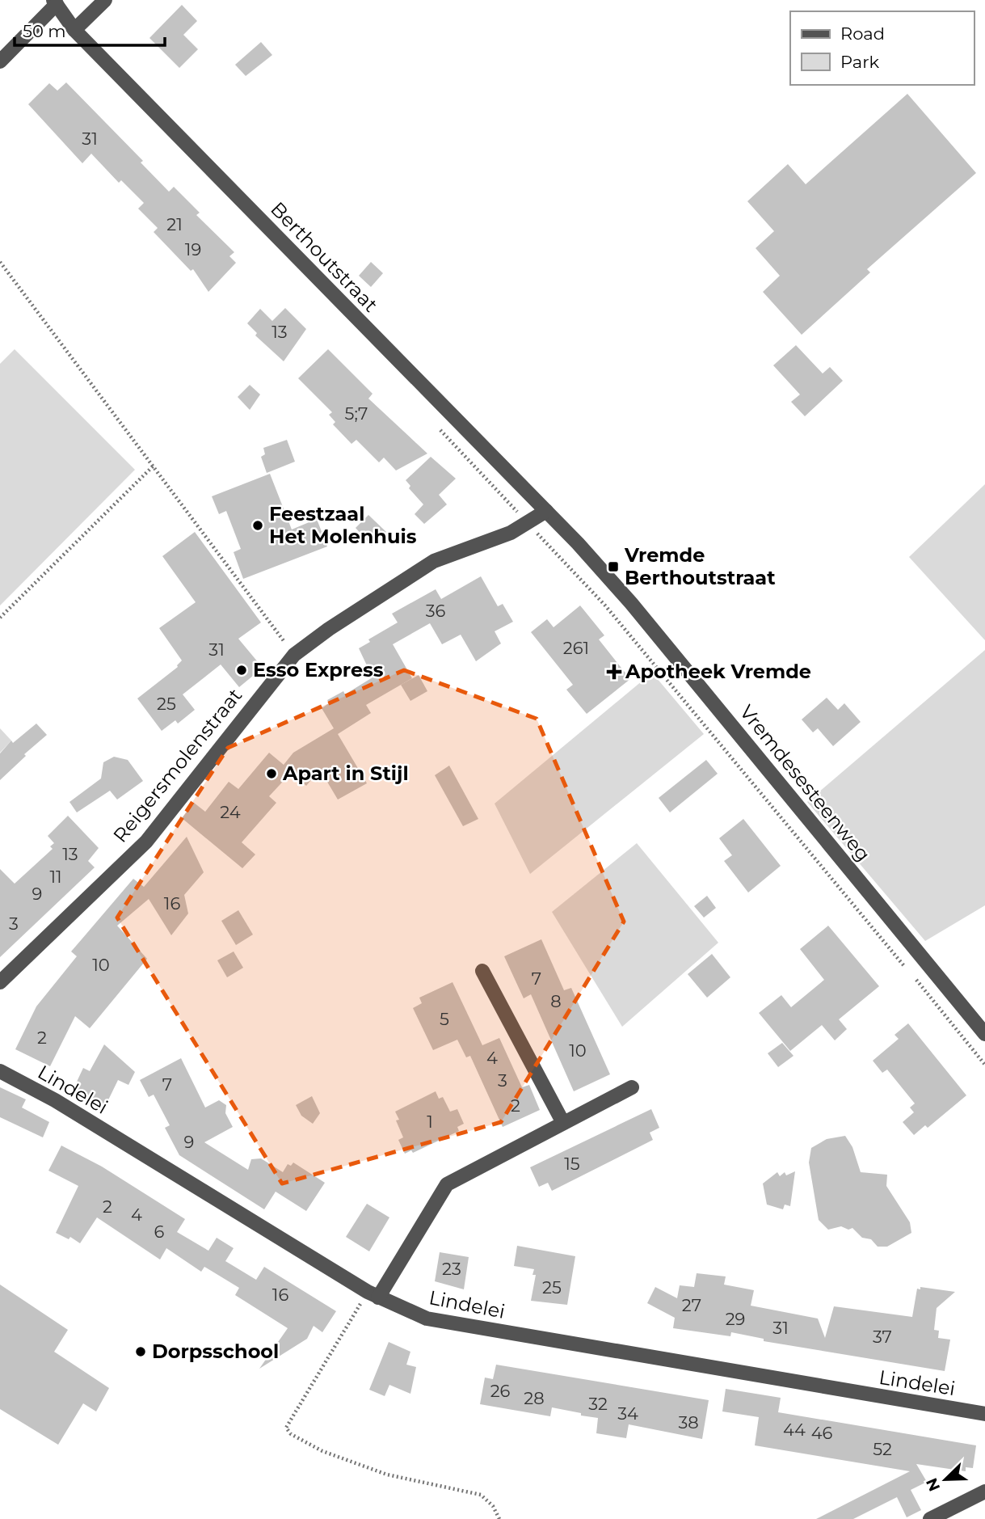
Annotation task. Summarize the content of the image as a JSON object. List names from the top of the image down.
{
  "streets": {
    "street": [
      "Berthoutstraat",
      "Reigersmolenstraat",
      "Vremdesesteenweg",
      "Lindelei"
    ]
  },
  "crossings": [
    ["Berthoutstraat", "Reigersmolenstraat"],
    ["Berthoutstraat", "Vremdesesteenweg"],
    ["Reigersmolenstraat", "Vremdesesteenweg"]
  ],
  "places": {
    "other": [
      "Feestzaal Het Molenhuis",
      "Esso Express",
      "Apart in Stijl",
      "Dorpsschool"
    ],
    "transit": ["Vremde Berthoutstraat"],
    "health": ["Apotheek Vremde"]
  },
  "house_numbers": [
    "31",
    "21",
    "19",
    "13",
    "5;7",
    "36",
    "261",
    "31",
    "25",
    "24",
    "13",
    "11",
    "9",
    "16",
    "3",
    "10",
    "7",
    "8",
    "5",
    "2",
    "10",
    "4",
    "3",
    "7",
    "2",
    "1",
    "9",
    "15",
    "2",
    "4",
    "6",
    "23",
    "25",
    "16",
    "27",
    "29",
    "31",
    "37",
    "26",
    "28",
    "32",
    "34",
    "38",
    "44",
    "46",
    "52"
  ],
  "legend": ["Road", "Park"],
  "scale_bar": "50 m",
  "north": "bottom left"
}
